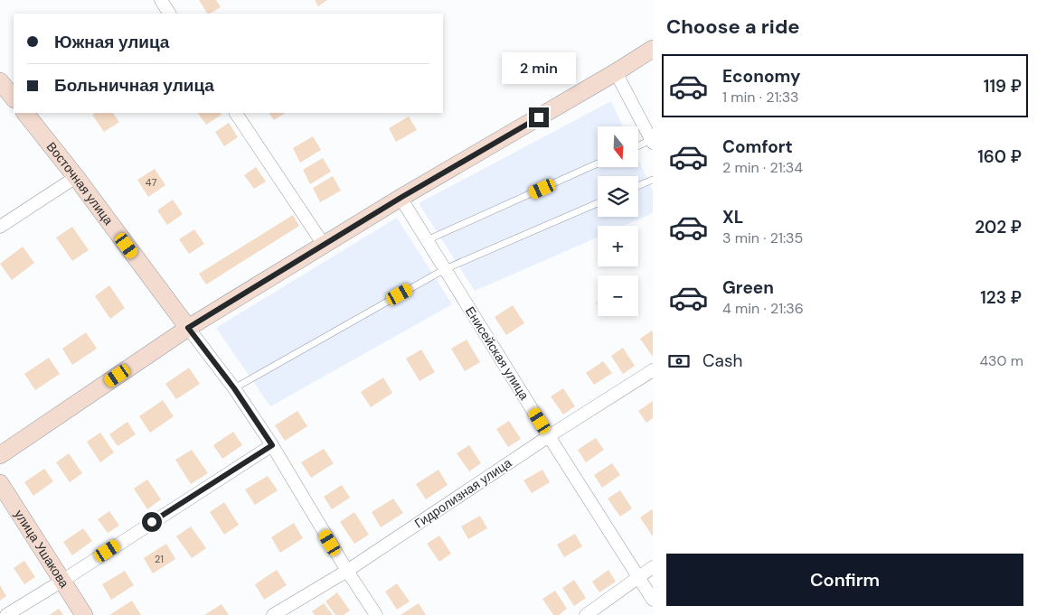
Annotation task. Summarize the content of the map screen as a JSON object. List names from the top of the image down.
{
  "streets": {
    "street": [
      "Восточная улица",
      "Енисейская улица",
      "Гидролизная улица",
      "улица Ушакова"
    ]
  },
  "crossings": [
    ["Восточная улица", "Гидролизная улица"],
    ["Енисейская улица", "Гидролизная улица"]
  ],
  "house_numbers": ["47", "21"],
  "north": "bottom",
  "page": {
    "heading": "Choose a ride",
    "banner": ["Южная улица", "Больничная улица"],
    "bubble": "2 min",
    "list": [
      {
        "name": "Economy",
        "note": "1 min · 21:33",
        "value": "119 ₽"
      },
      {
        "name": "Comfort",
        "note": "2 min · 21:34",
        "value": "160 ₽"
      },
      {
        "name": "XL",
        "note": "3 min · 21:35",
        "value": "202 ₽"
      },
      {
        "name": "Green",
        "note": "4 min · 21:36",
        "value": "123 ₽"
      }
    ],
    "map_buttons": ["+", "−"],
    "pay": ["Cash", "430 m"],
    "buttons": "Confirm"
  }
}
